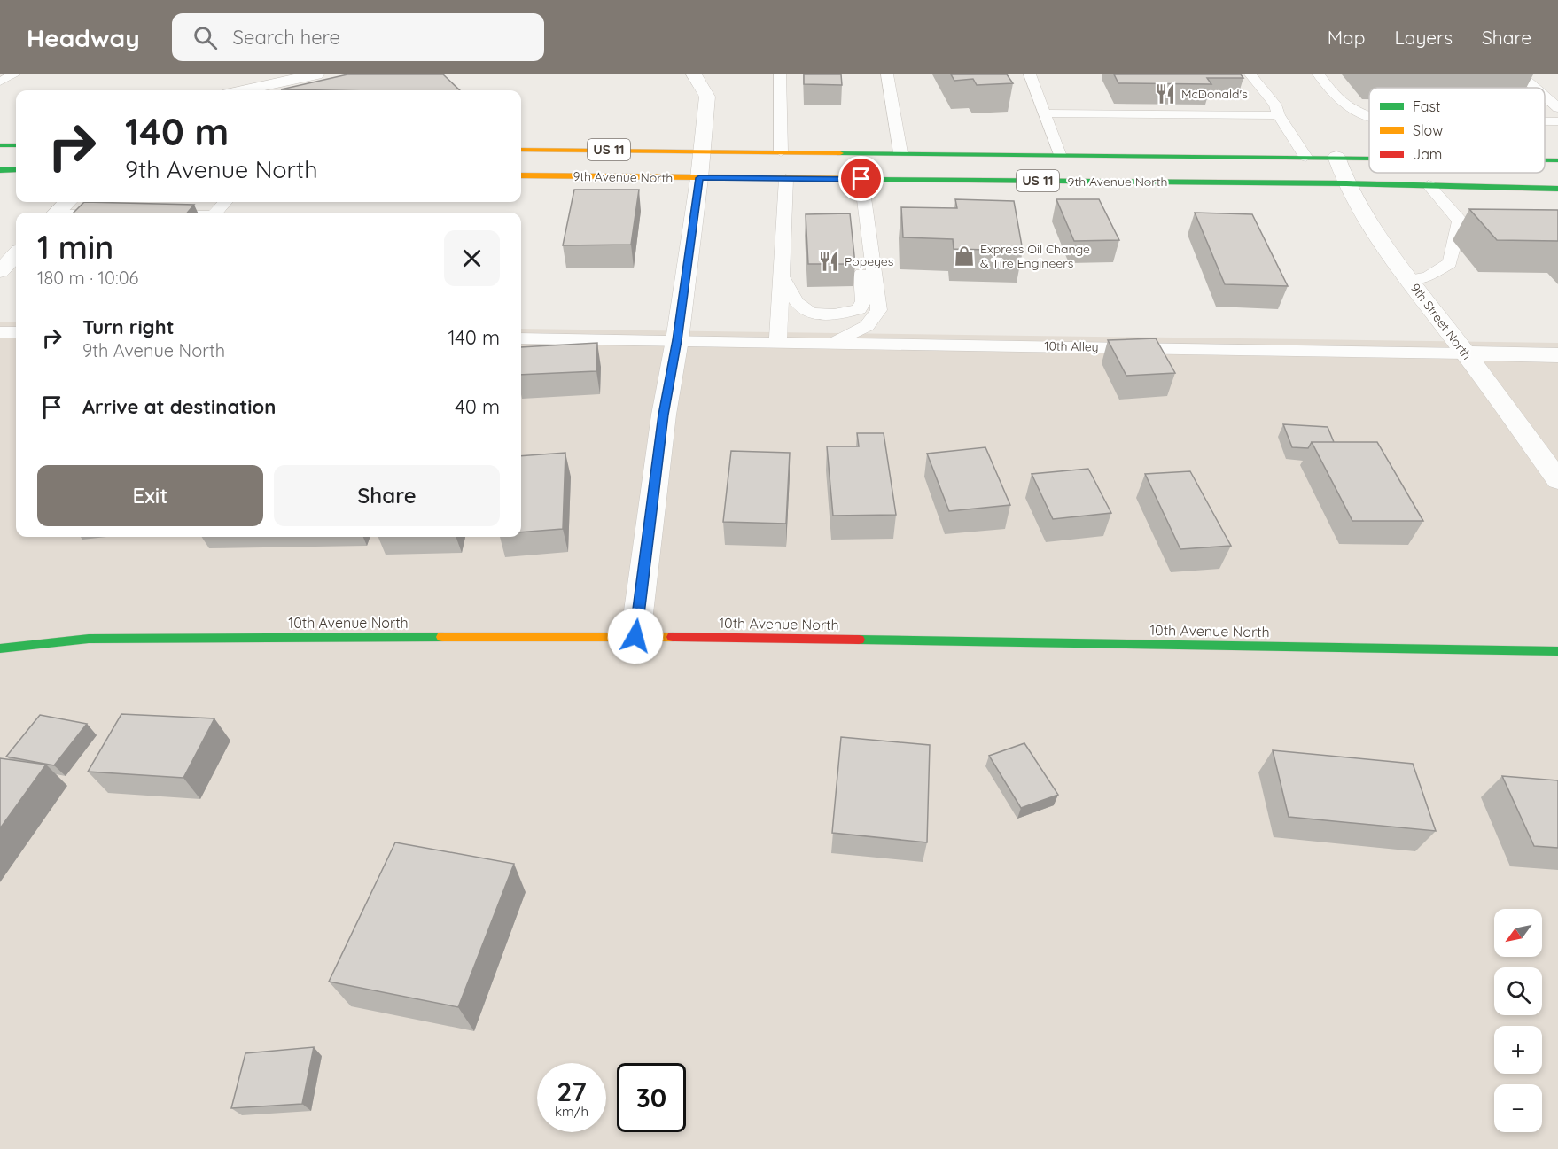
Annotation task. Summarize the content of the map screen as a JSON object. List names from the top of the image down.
{
  "streets": {
    "main road": ["US 11", "9th Avenue North", "10th Avenue North"],
    "street": ["9th Street North"],
    "lane": ["10th Alley"]
  },
  "crossings": [
    ["9th Avenue North", "9th Street North"],
    ["9th Street North", "10th Alley"]
  ],
  "places": {
    "restaurant": ["McDonald's", "Popeyes"],
    "shop": ["Express Oil Change & Tire Engineers"]
  },
  "legend": ["Fast", "Slow", "Jam"],
  "north": "bottom left",
  "page": {
    "header": "Headway",
    "search": "Search here",
    "nav": ["Map", "Layers", "Share"],
    "turn": ["140 m", "9th Avenue North"],
    "heading": ["1 min", "180 m · 10:06"],
    "list": [
      {
        "name": "Turn right",
        "note": "9th Avenue North",
        "value": "140 m"
      },
      {
        "name": "Arrive at destination",
        "value": "40 m"
      }
    ],
    "buttons": ["Exit", "Share"],
    "map_buttons": ["+", "−"],
    "speed": "27 km/h",
    "limit": "30"
  }
}
